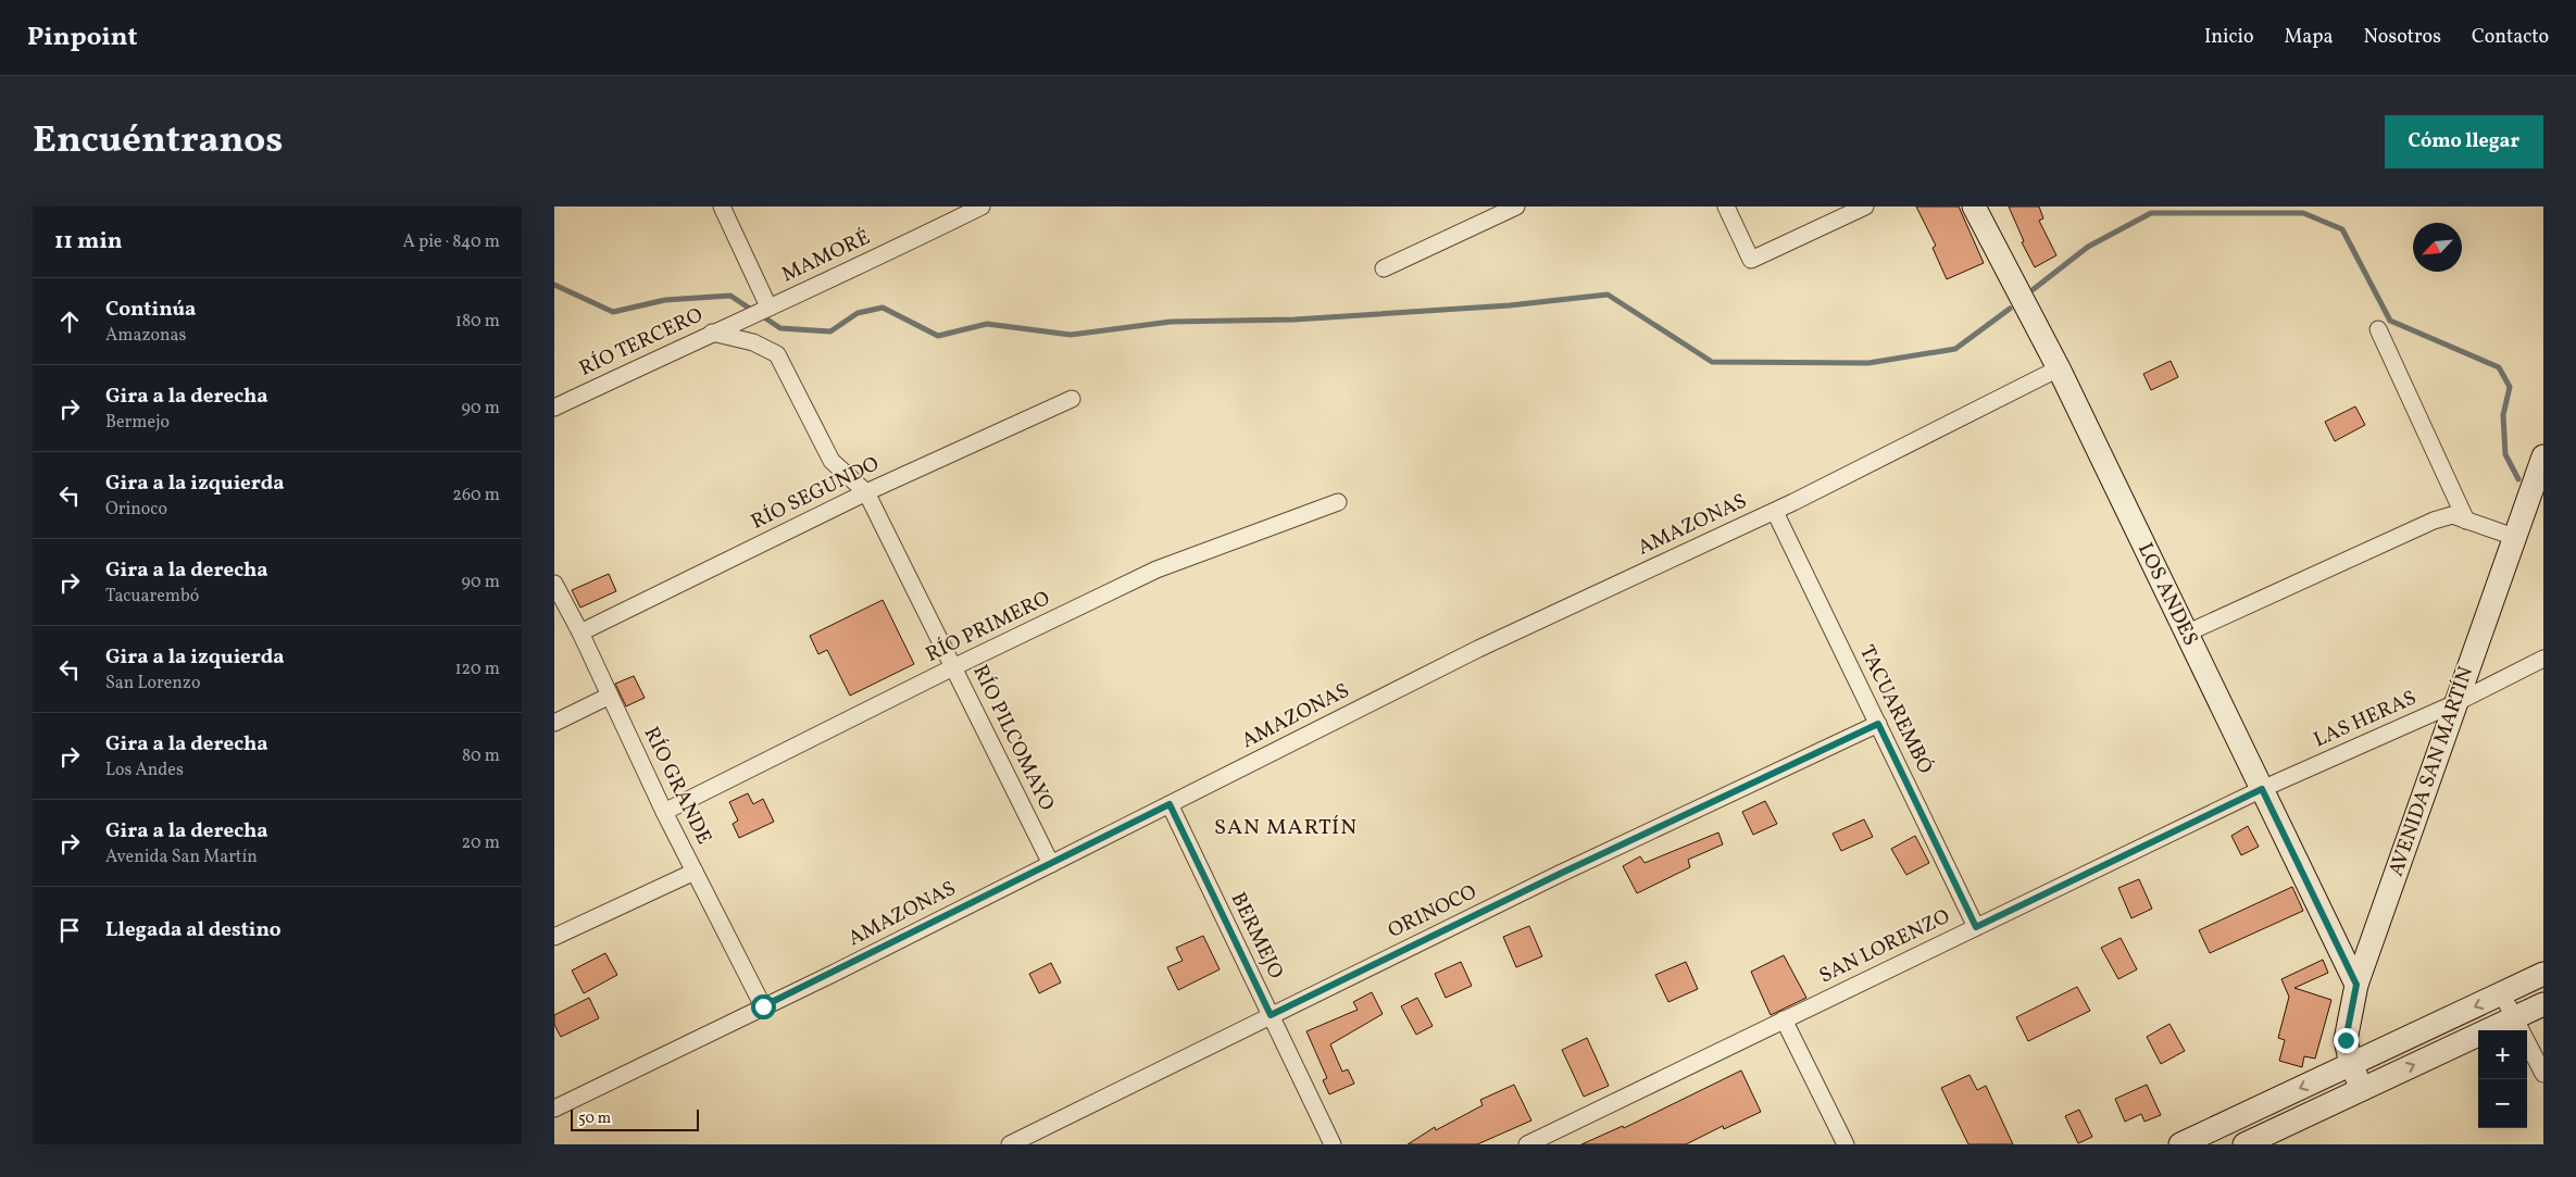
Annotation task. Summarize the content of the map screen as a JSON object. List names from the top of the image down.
{
  "streets": {
    "main road": ["LOS ANDES", "AVENIDA SAN MARTÍN"],
    "street": [
      "MAMORÉ",
      "RÍO TERCERO",
      "RÍO SEGUNDO",
      "AMAZONAS",
      "RÍO PRIMERO",
      "TACUAREMBÓ",
      "LAS HERAS",
      "RÍO PILCOMAYO",
      "RÍO GRANDE",
      "ORINOCO",
      "BERMEJO",
      "SAN LORENZO"
    ]
  },
  "crossings": [
    ["MAMORÉ", "RÍO TERCERO"],
    ["RÍO TERCERO", "RÍO PILCOMAYO"],
    ["RÍO SEGUNDO", "RÍO PILCOMAYO"],
    ["RÍO SEGUNDO", "RÍO GRANDE"],
    ["AMAZONAS", "LOS ANDES"],
    ["AMAZONAS", "TACUAREMBÓ"],
    ["AMAZONAS", "RÍO PILCOMAYO"],
    ["AMAZONAS", "RÍO GRANDE"],
    ["AMAZONAS", "BERMEJO"],
    ["LOS ANDES", "LAS HERAS"],
    ["LOS ANDES", "AVENIDA SAN MARTÍN"],
    ["LOS ANDES", "SAN LORENZO"],
    ["RÍO PRIMERO", "RÍO PILCOMAYO"],
    ["RÍO PRIMERO", "RÍO GRANDE"],
    ["TACUAREMBÓ", "ORINOCO"],
    ["TACUAREMBÓ", "SAN LORENZO"],
    ["LAS HERAS", "AVENIDA SAN MARTÍN"],
    ["LAS HERAS", "SAN LORENZO"],
    ["ORINOCO", "BERMEJO"]
  ],
  "districts": ["SAN MARTÍN"],
  "scale_bar": "50 m",
  "north": "bottom left",
  "page": {
    "header": "Pinpoint",
    "nav": [
      "Inicio",
      "Mapa",
      "Nosotros",
      "Contacto"
    ],
    "title": "Encuéntranos",
    "buttons": "Cómo llegar",
    "heading": ["11 min", "A pie · 840 m"],
    "list": [
      ["Continúa", "Amazonas", "180 m"],
      ["Gira a la derecha", "Bermejo", "90 m"],
      ["Gira a la izquierda", "Orinoco", "260 m"],
      ["Gira a la derecha", "Tacuarembó", "90 m"],
      ["Gira a la izquierda", "San Lorenzo", "120 m"],
      ["Gira a la derecha", "Los Andes", "80 m"],
      ["Gira a la derecha", "Avenida San Martín", "20 m"],
      "Llegada al destino"
    ],
    "map_buttons": ["+", "−"],
    "scale": "50 m"
  }
}
